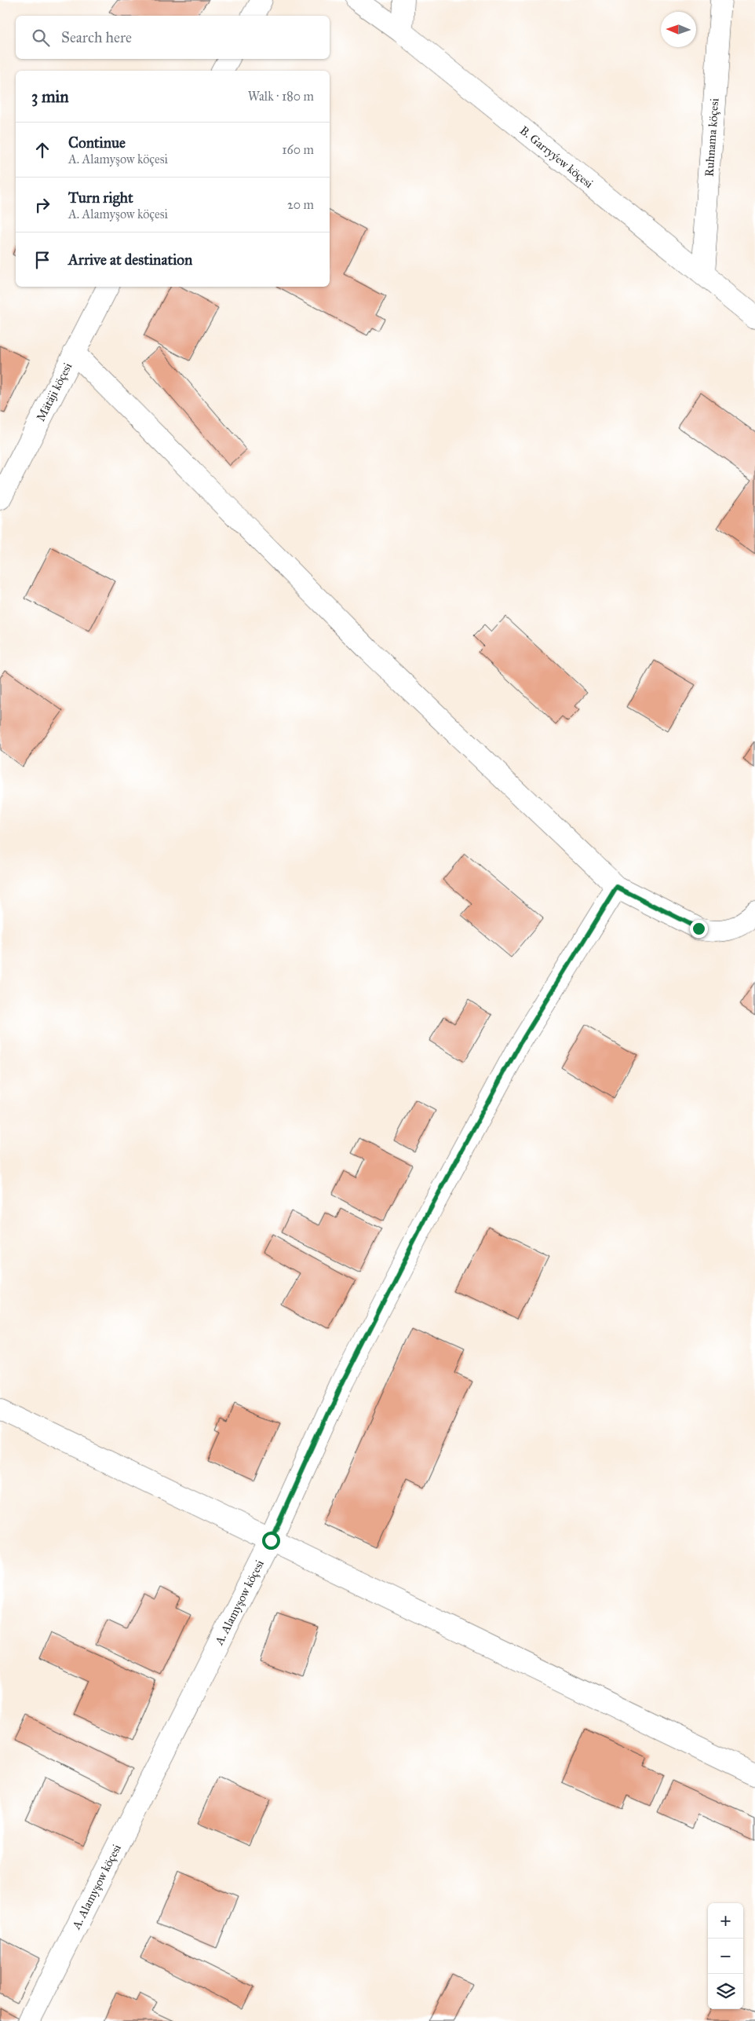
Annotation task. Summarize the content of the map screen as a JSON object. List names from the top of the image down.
{
  "streets": {
    "street": [
      "Ruhnama köçesi",
      "B. Garryýew köçesi",
      "Mätäji köçesi",
      "A. Alamyşow köçesi"
    ]
  },
  "crossings": [
    ["Ruhnama köçesi", "B. Garryýew köçesi"]
  ],
  "north": "left",
  "page": {
    "search": "Search here",
    "heading": ["3 min", "Walk · 180 m"],
    "list": [
      ["Continue", "A. Alamyşow köçesi", "160 m"],
      ["Turn right", "A. Alamyşow köçesi", "20 m"],
      "Arrive at destination"
    ],
    "map_buttons": ["+", "−"]
  }
}
